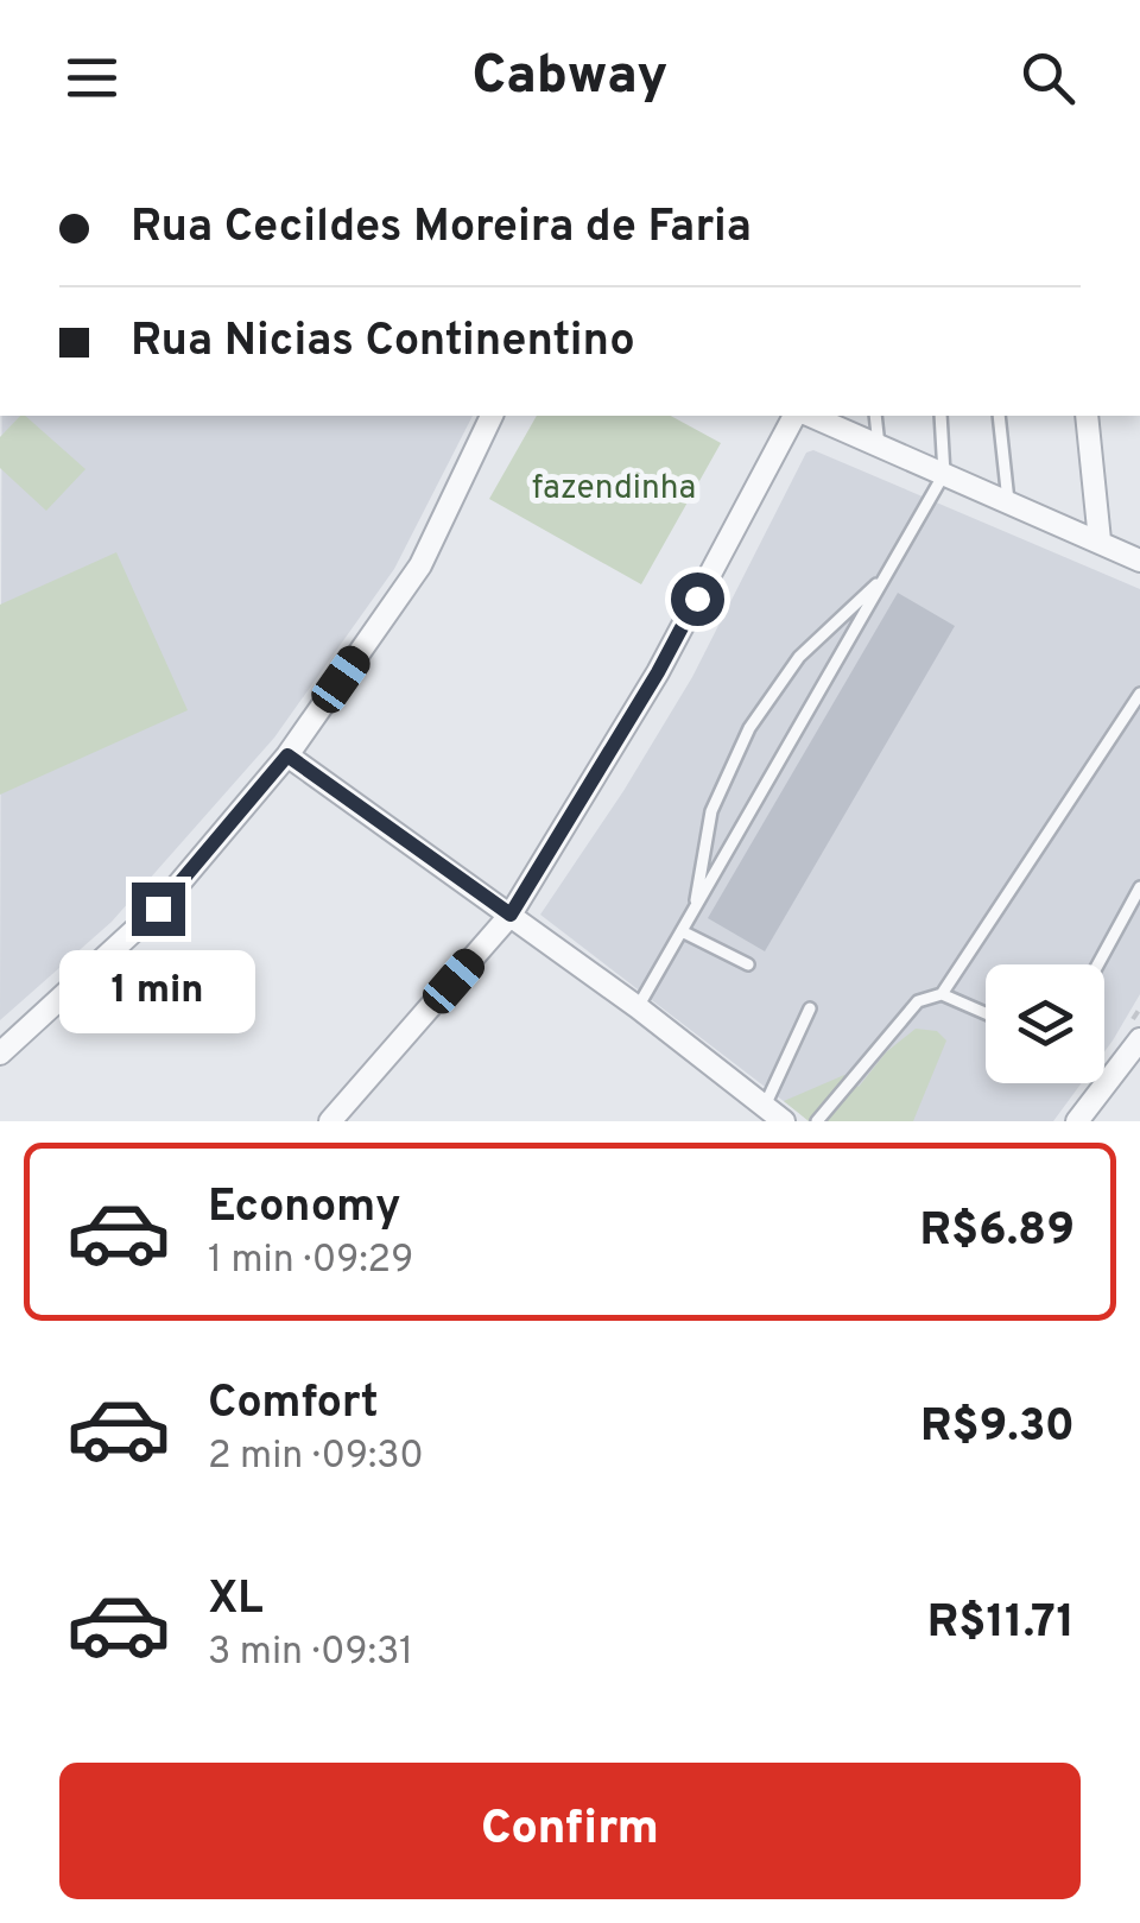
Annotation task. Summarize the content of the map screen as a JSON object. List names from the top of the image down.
{
  "parks": ["fazendinha"],
  "page": {
    "header": "Cabway",
    "banner": ["Rua Cecildes Moreira de Faria", "Rua Nicias Continentino"],
    "bubble": "1 min",
    "list": [
      {
        "name": "Economy",
        "note": "1 min · 09:29",
        "value": "R$6.89"
      },
      {
        "name": "Comfort",
        "note": "2 min · 09:30",
        "value": "R$9.30"
      },
      {
        "name": "XL",
        "note": "3 min · 09:31",
        "value": "R$11.71"
      }
    ],
    "buttons": "Confirm"
  }
}
